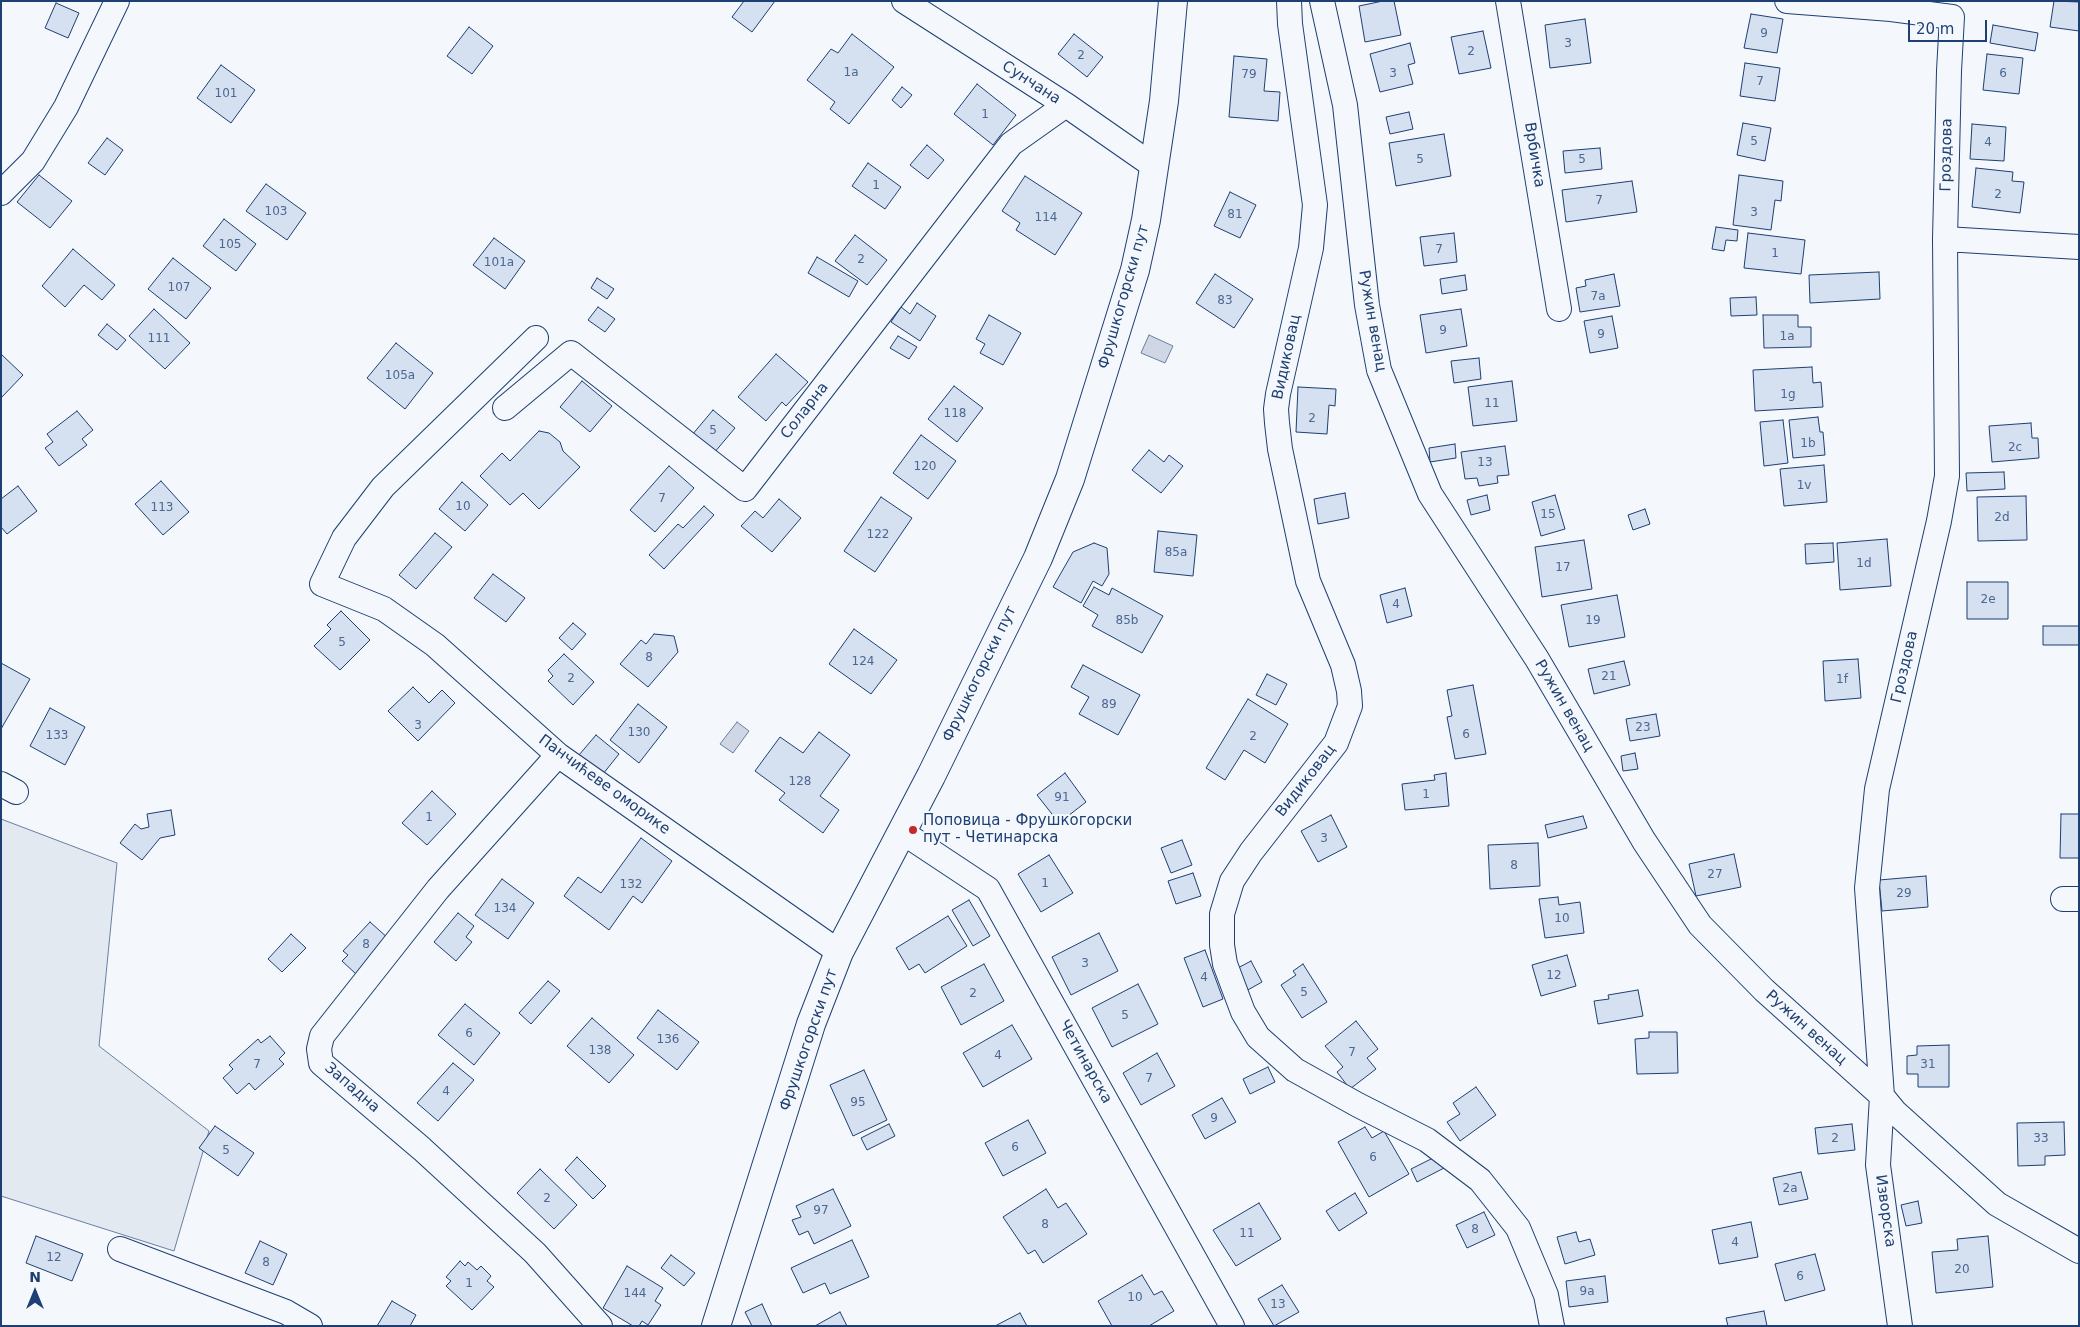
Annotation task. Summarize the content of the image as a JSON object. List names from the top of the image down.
{
  "streets": {
    "street": [
      "Сунчана",
      "Врбичка",
      "Гроздова",
      "Фрушкогорски пут",
      "Ружин венац",
      "Видиковац",
      "Соларна",
      "Панчићеве оморике",
      "Четинарска",
      "Западна",
      "Изворска"
    ]
  },
  "crossings": [
    ["Сунчана", "Фрушкогорски пут"],
    ["Сунчана", "Соларна"],
    ["Гроздова", "Ружин венац"],
    ["Гроздова", "Изворска"],
    ["Фрушкогорски пут", "Панчићеве оморике"],
    ["Фрушкогорски пут", "Четинарска"],
    ["Ружин венац", "Изворска"],
    ["Панчићеве оморике", "Западна"]
  ],
  "places": ["Поповица - Фрушкогорски пут - Четинарска"],
  "house_numbers": [
    "9",
    "3",
    "2",
    "2",
    "1a",
    "3",
    "6",
    "79",
    "7",
    "101",
    "1",
    "5",
    "4",
    "5",
    "5",
    "1",
    "2",
    "7",
    "103",
    "3",
    "81",
    "114",
    "105",
    "7",
    "1",
    "2",
    "101a",
    "107",
    "7a",
    "83",
    "9",
    "9",
    "1a",
    "111",
    "105a",
    "1g",
    "11",
    "118",
    "2",
    "5",
    "1b",
    "2c",
    "13",
    "120",
    "1v",
    "7",
    "10",
    "113",
    "15",
    "2d",
    "122",
    "85a",
    "1d",
    "17",
    "2e",
    "4",
    "85b",
    "19",
    "5",
    "8",
    "124",
    "21",
    "2",
    "1f",
    "89",
    "3",
    "23",
    "130",
    "6",
    "133",
    "2",
    "128",
    "1",
    "91",
    "1",
    "3",
    "8",
    "27",
    "1",
    "132",
    "29",
    "134",
    "10",
    "8",
    "3",
    "12",
    "4",
    "5",
    "2",
    "5",
    "6",
    "136",
    "138",
    "7",
    "4",
    "7",
    "31",
    "7",
    "4",
    "95",
    "9",
    "2",
    "33",
    "6",
    "5",
    "6",
    "2a",
    "2",
    "97",
    "8",
    "8",
    "11",
    "4",
    "12",
    "8",
    "20",
    "6",
    "1",
    "9a",
    "144",
    "10",
    "13"
  ],
  "scale_bar": "20 m",
  "north": "top"
}
